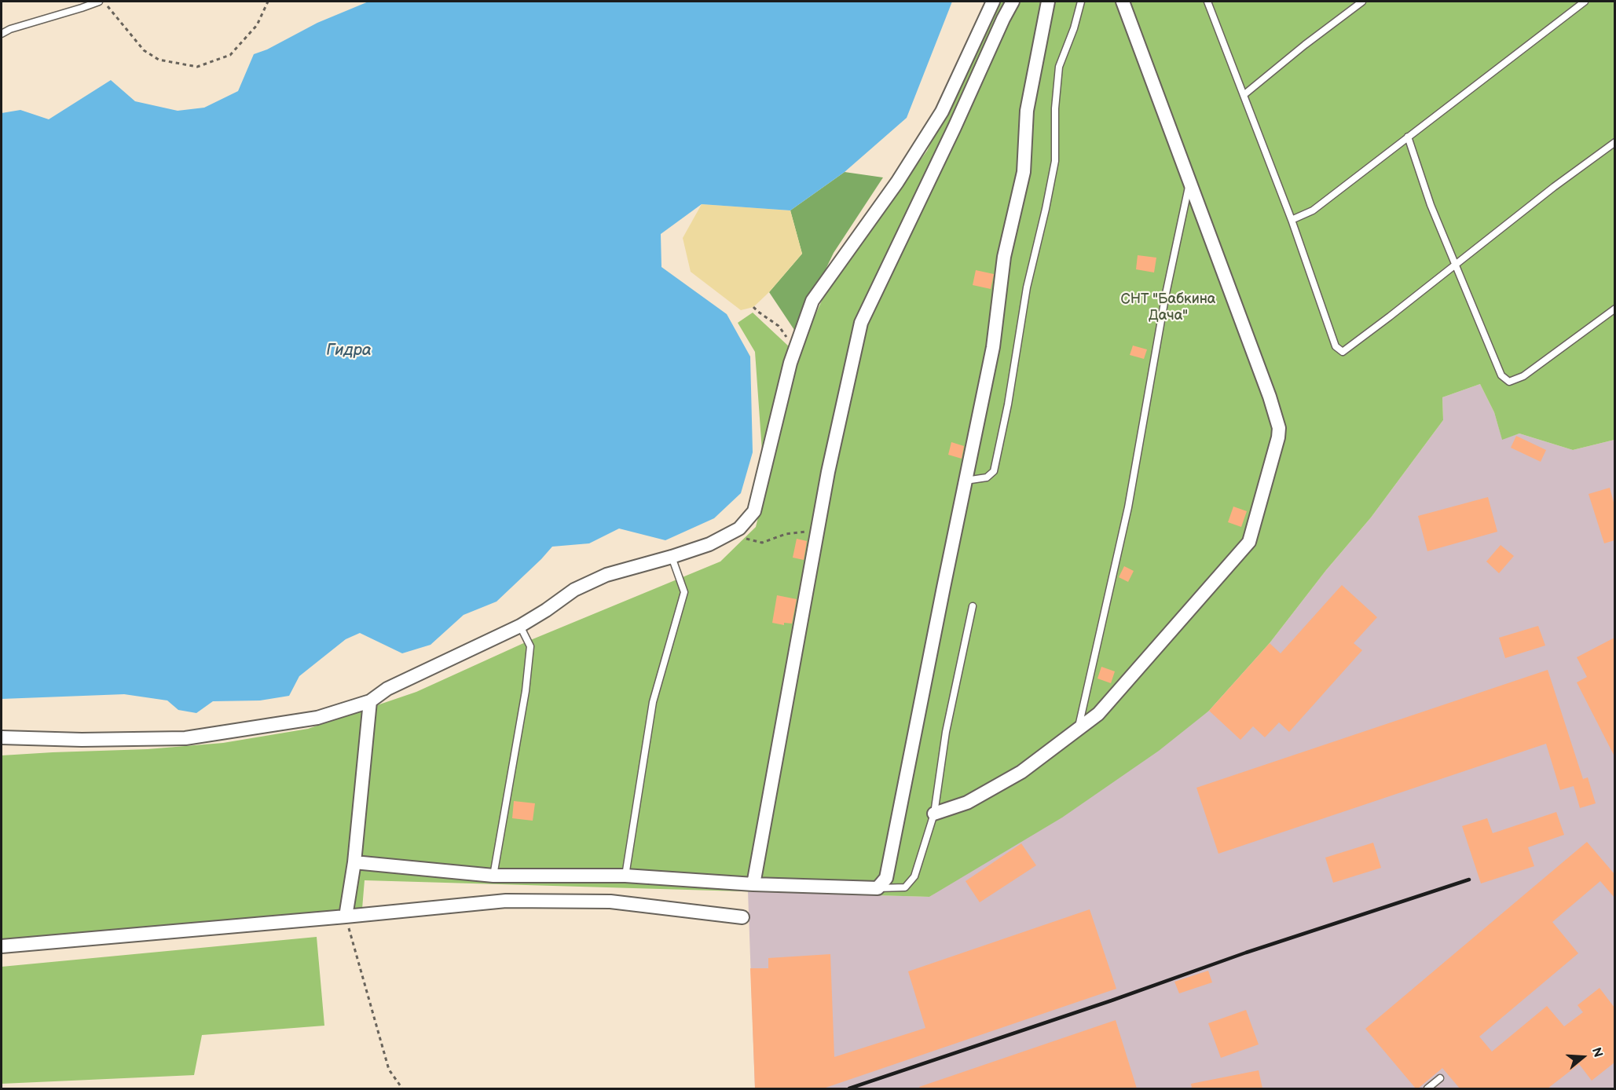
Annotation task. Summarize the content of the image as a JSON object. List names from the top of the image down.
{
  "water": ["Гидра"],
  "parks": ["СНТ \"Бабкина Дача\""],
  "north": "right"
}
